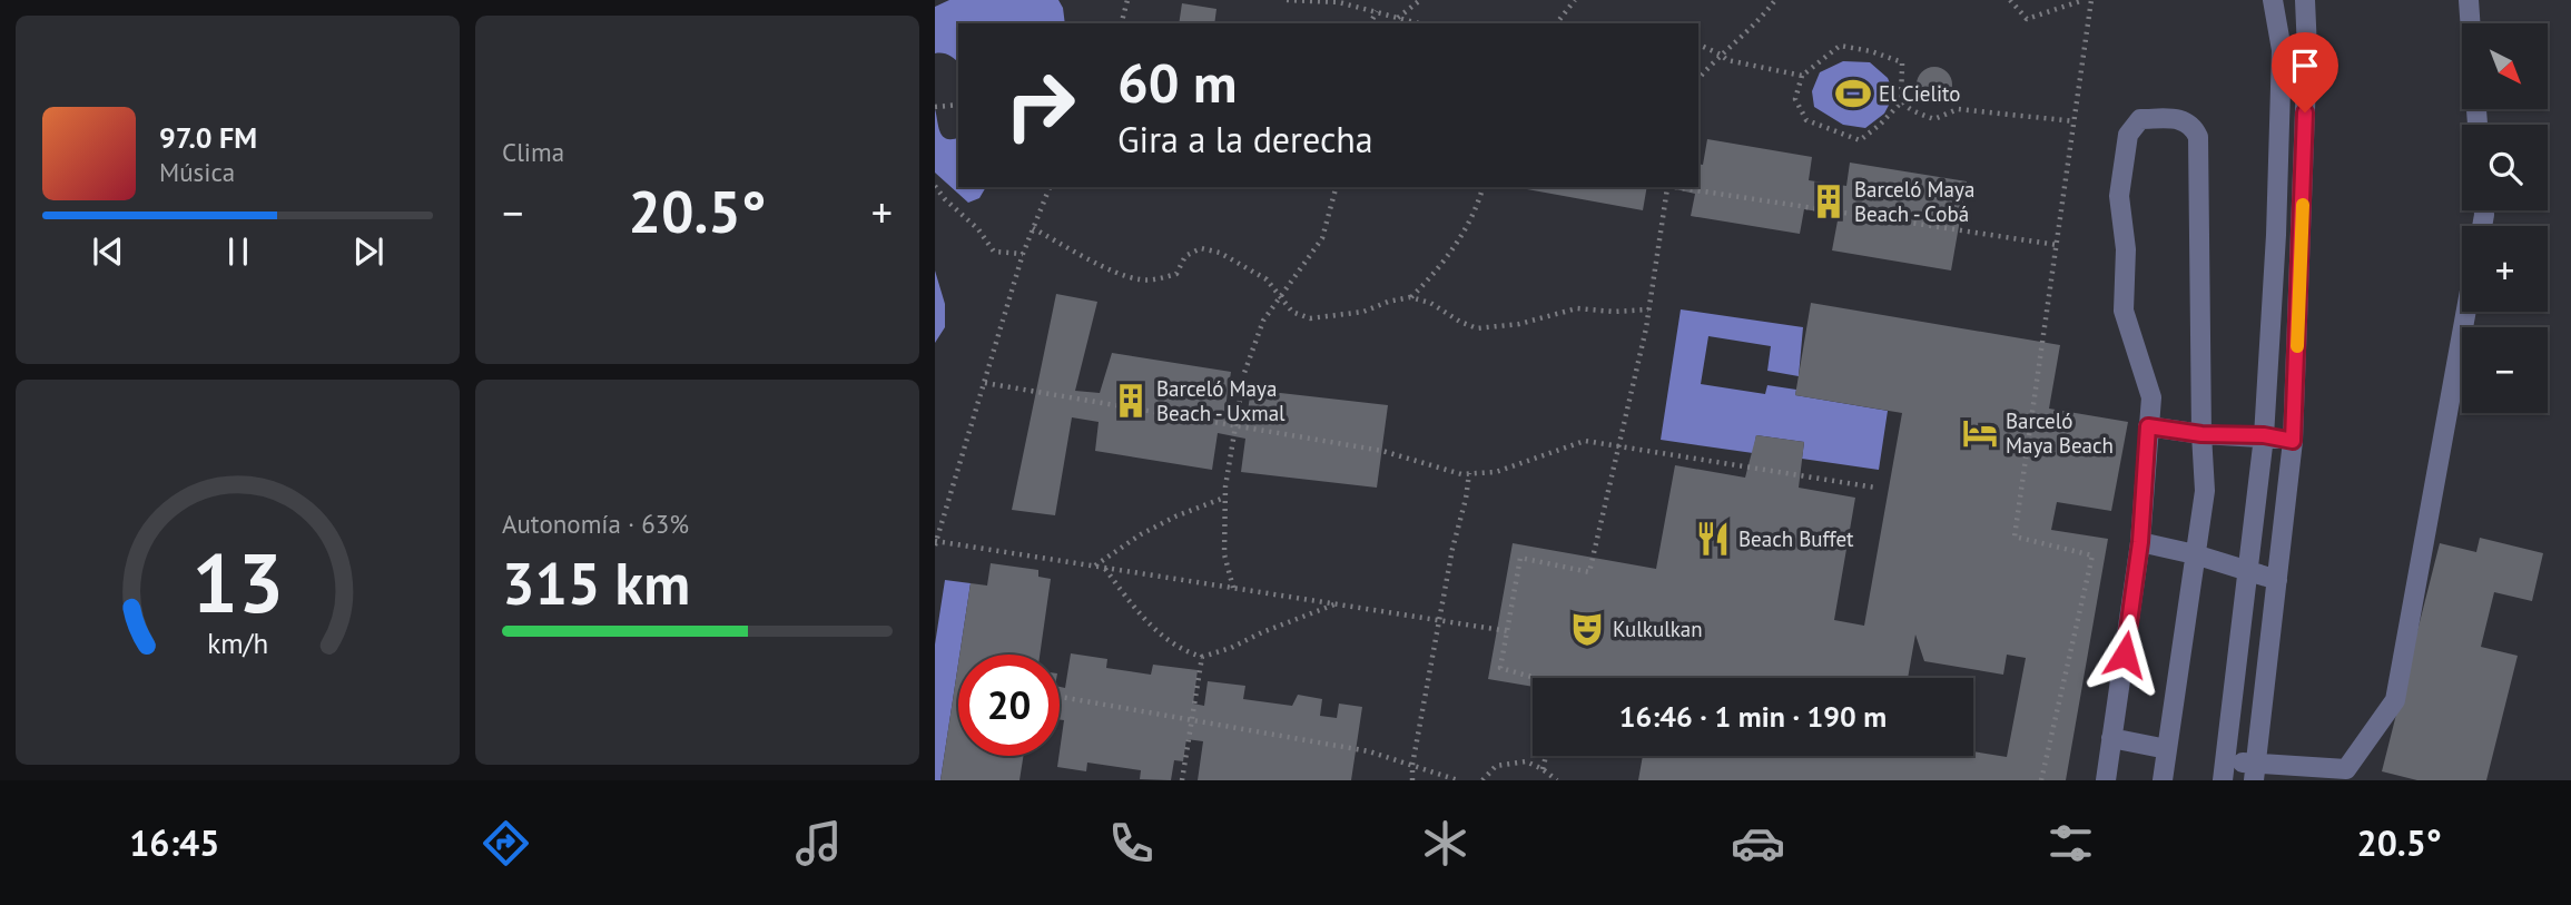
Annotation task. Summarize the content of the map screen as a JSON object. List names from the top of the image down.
{
  "places": {
    "sports": ["El Cielito"],
    "building": ["Barceló Maya Beach - Cobá", "Barceló Maya Beach - Uxmal"],
    "hotel": ["Barceló Maya Beach"],
    "restaurant": ["Beach Buffet"],
    "theatre": ["Kulkulkan"]
  },
  "north": "bottom right",
  "page": {
    "tile": [
      "Clima",
      ["Autonomía · 63%", "315 km"]
    ],
    "map_buttons": ["+", "−"],
    "turn": ["60 m", "Gira a la derecha"],
    "song": ["97.0 FM", "Música"],
    "heat": ["−", "20.5°", "+"],
    "limit": "20",
    "trip": "16:46 · 1 min · 190 m",
    "tabs": ["16:45", "20.5°"],
    "gauge": ["13", "km/h"]
  }
}
